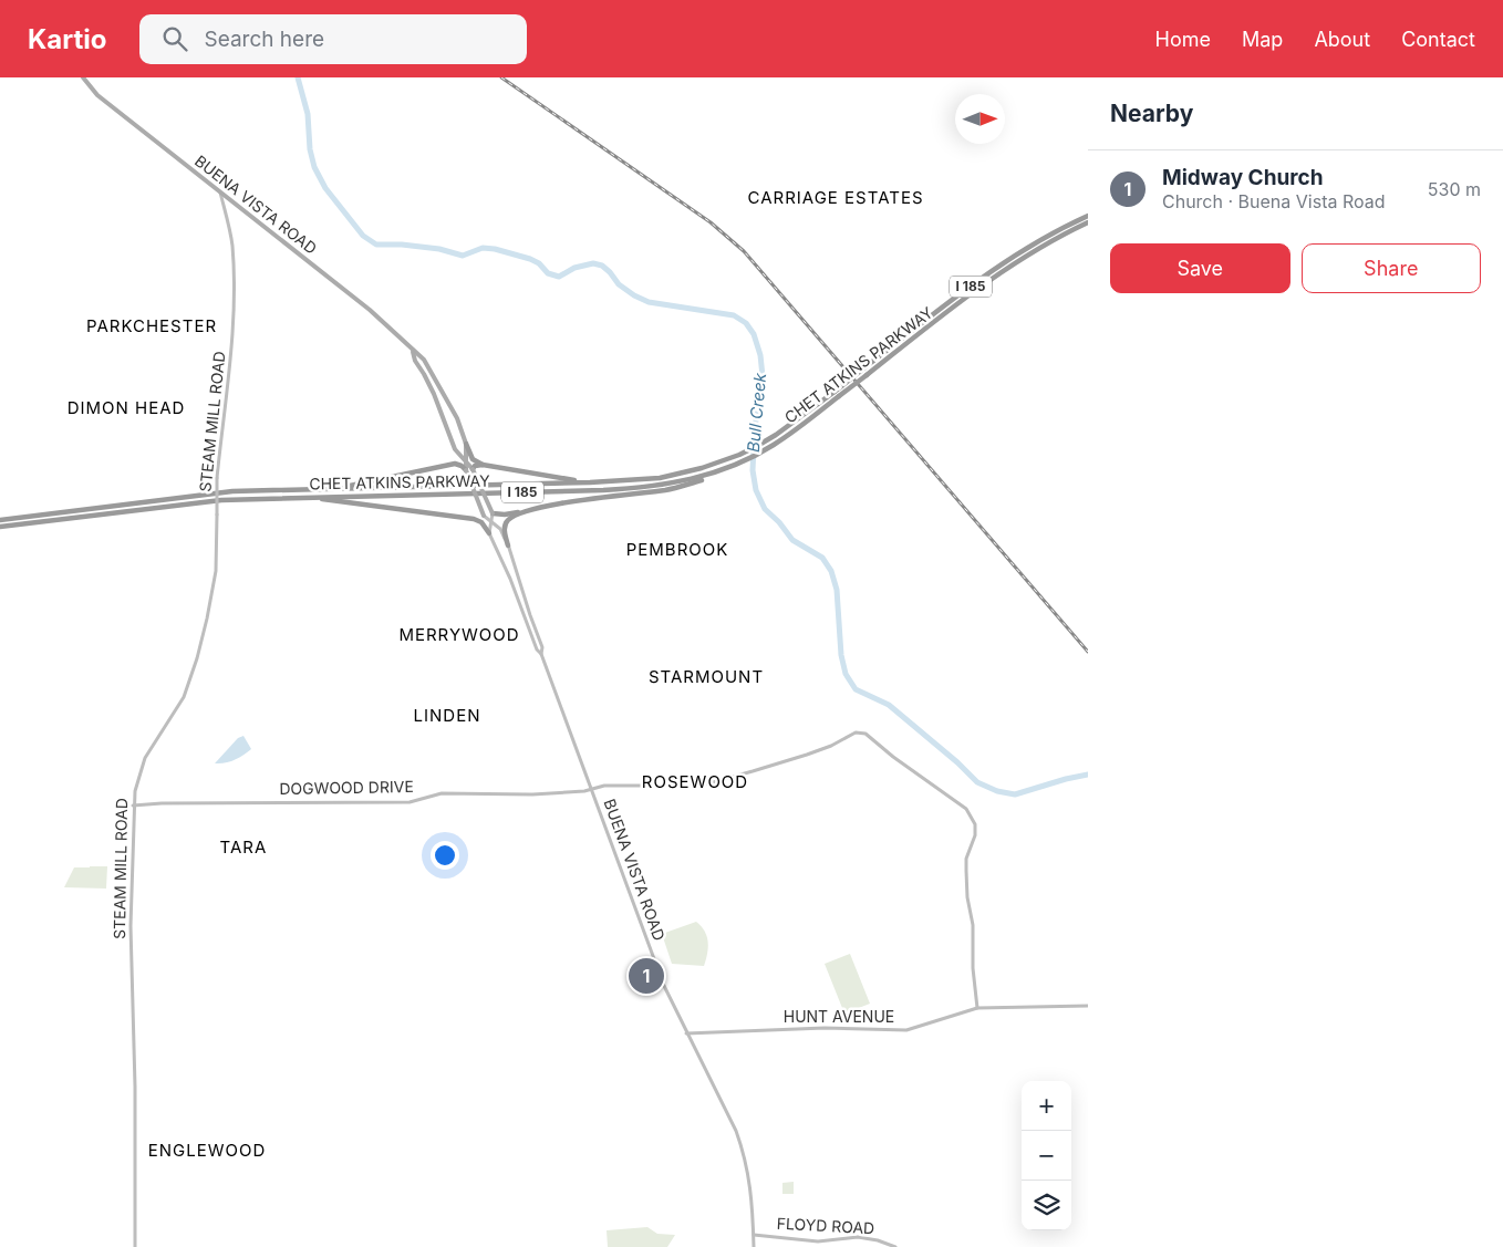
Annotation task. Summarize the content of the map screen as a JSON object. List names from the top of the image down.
{
  "streets": {
    "highway": ["I 185", "CHET ATKINS PARKWAY"],
    "main road": ["BUENA VISTA ROAD"],
    "street": [
      "STEAM MILL ROAD",
      "DOGWOOD DRIVE",
      "HUNT AVENUE",
      "FLOYD ROAD"
    ]
  },
  "crossings": [
    ["BUENA VISTA ROAD", "STEAM MILL ROAD"],
    ["BUENA VISTA ROAD", "DOGWOOD DRIVE"],
    ["BUENA VISTA ROAD", "HUNT AVENUE"],
    ["BUENA VISTA ROAD", "FLOYD ROAD"],
    ["STEAM MILL ROAD", "DOGWOOD DRIVE"],
    ["DOGWOOD DRIVE", "HUNT AVENUE"]
  ],
  "districts": [
    "CARRIAGE ESTATES",
    "PARKCHESTER",
    "DIMON HEAD",
    "PEMBROOK",
    "MERRYWOOD",
    "STARMOUNT",
    "LINDEN",
    "ROSEWOOD",
    "TARA",
    "ENGLEWOOD"
  ],
  "water": ["Bull Creek"],
  "north": "right",
  "page": {
    "header": "Kartio",
    "search": "Search here",
    "nav": [
      "Home",
      "Map",
      "About",
      "Contact"
    ],
    "heading": "Nearby",
    "list": [
      {
        "mark": "1",
        "name": "Midway Church",
        "note": "Church · Buena Vista Road",
        "value": "530 m"
      }
    ],
    "buttons": ["Save", "Share"],
    "pins": "1",
    "map_buttons": ["+", "−"]
  }
}
